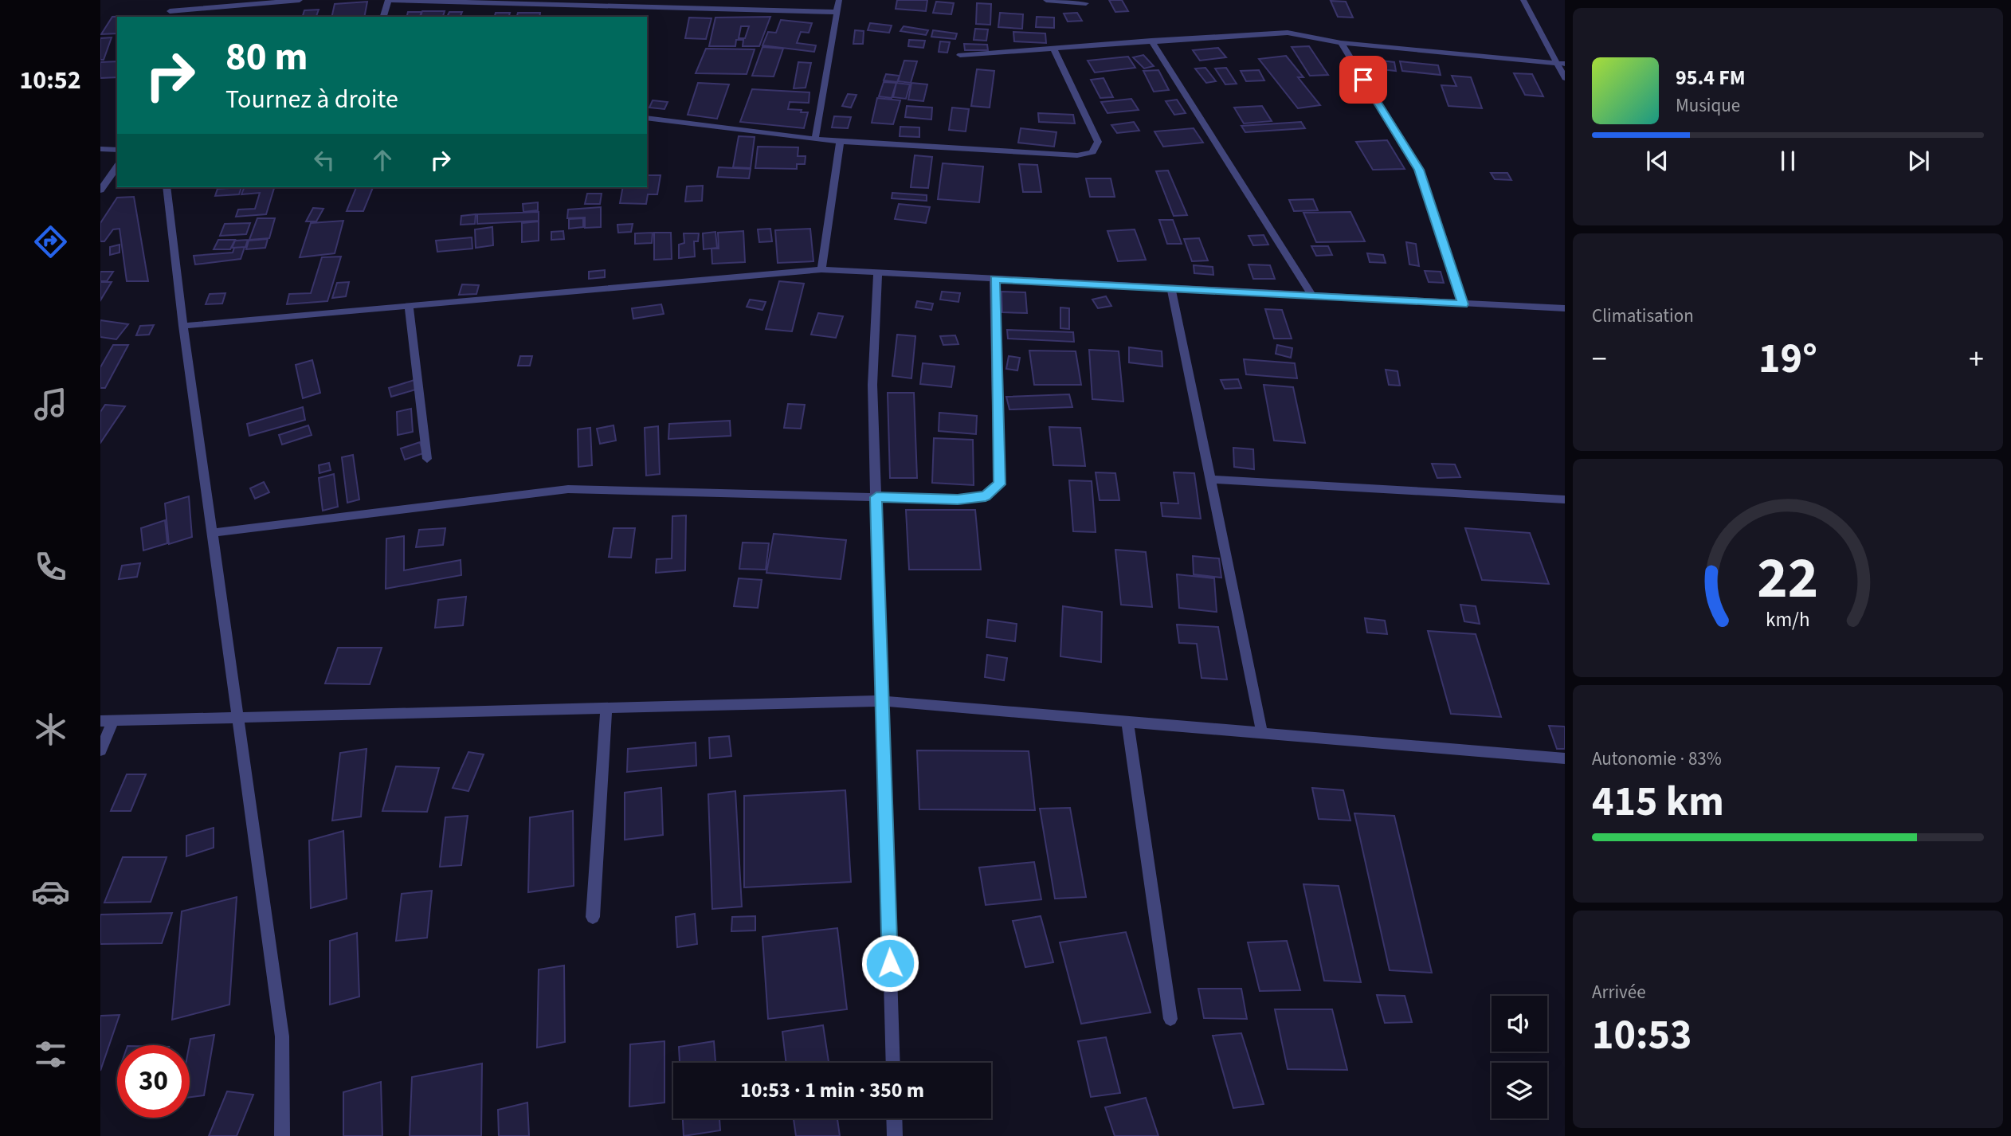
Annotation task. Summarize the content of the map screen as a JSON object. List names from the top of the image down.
{
  "page": {
    "tabs": "10:52",
    "turn": ["80 m", "Tournez à droite"],
    "song": ["95.4 FM", "Musique"],
    "tile": [
      "Climatisation",
      ["Autonomie · 83%", "415 km"],
      ["Arrivée", "10:53"]
    ],
    "heat": ["−", "19°", "+"],
    "limit": "30",
    "trip": "10:53 · 1 min · 350 m",
    "gauge": ["22", "km/h"]
  }
}
